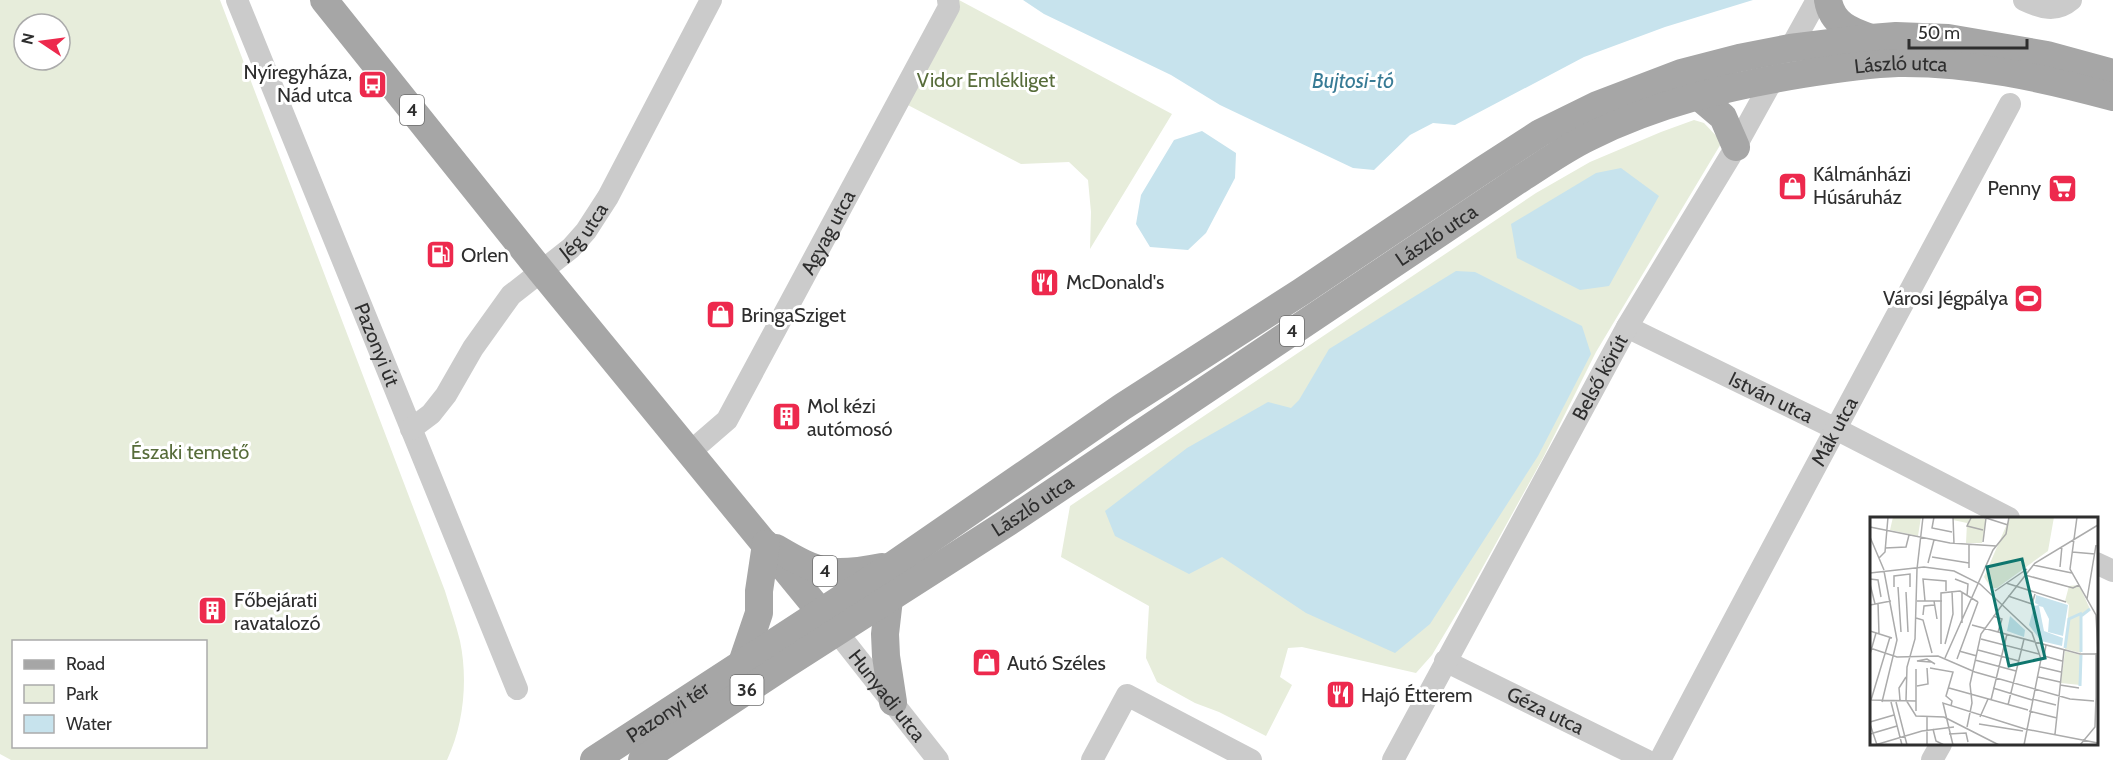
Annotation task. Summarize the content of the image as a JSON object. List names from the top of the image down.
{
  "streets": {
    "main road": [
      "László utca",
      "4",
      "36",
      "Hunyadi utca",
      "Pazonyi tér"
    ],
    "street": [
      "Jég utca",
      "Agyag utca",
      "Pazonyi út",
      "Belső körút",
      "István utca",
      "Mák utca",
      "Géza utca"
    ]
  },
  "crossings": [
    ["László utca", "4"],
    ["László utca", "Belső körút"],
    ["László utca", "36"],
    ["László utca", "Hunyadi utca"],
    ["László utca", "Pazonyi tér"],
    ["4", "Jég utca"],
    ["4", "Agyag utca"],
    ["4", "Hunyadi utca"],
    ["Jég utca", "Pazonyi út"],
    ["Belső körút", "István utca"],
    ["Belső körút", "Géza utca"],
    ["István utca", "Mák utca"],
    ["36", "Hunyadi utca"],
    ["36", "Pazonyi tér"],
    ["Hunyadi utca", "Pazonyi tér"]
  ],
  "water": ["Bujtosi-tó"],
  "parks": ["Vidor Emlékliget", "Északi temető"],
  "places": {
    "bus stop": ["Nyíregyháza, Nád utca"],
    "shop": ["Kálmánházi Húsáruház", "BringaSziget", "Autó Széles"],
    "supermarket": ["Penny"],
    "fuel station": ["Orlen"],
    "restaurant": ["McDonald's", "Hajó Étterem"],
    "sports": ["Városi Jégpálya"],
    "building": ["Mol kézi autómosó", "Főbejárati ravatalozó"]
  },
  "legend": ["Road", "Park", "Water"],
  "scale_bar": "50 m",
  "north": "left"
}
